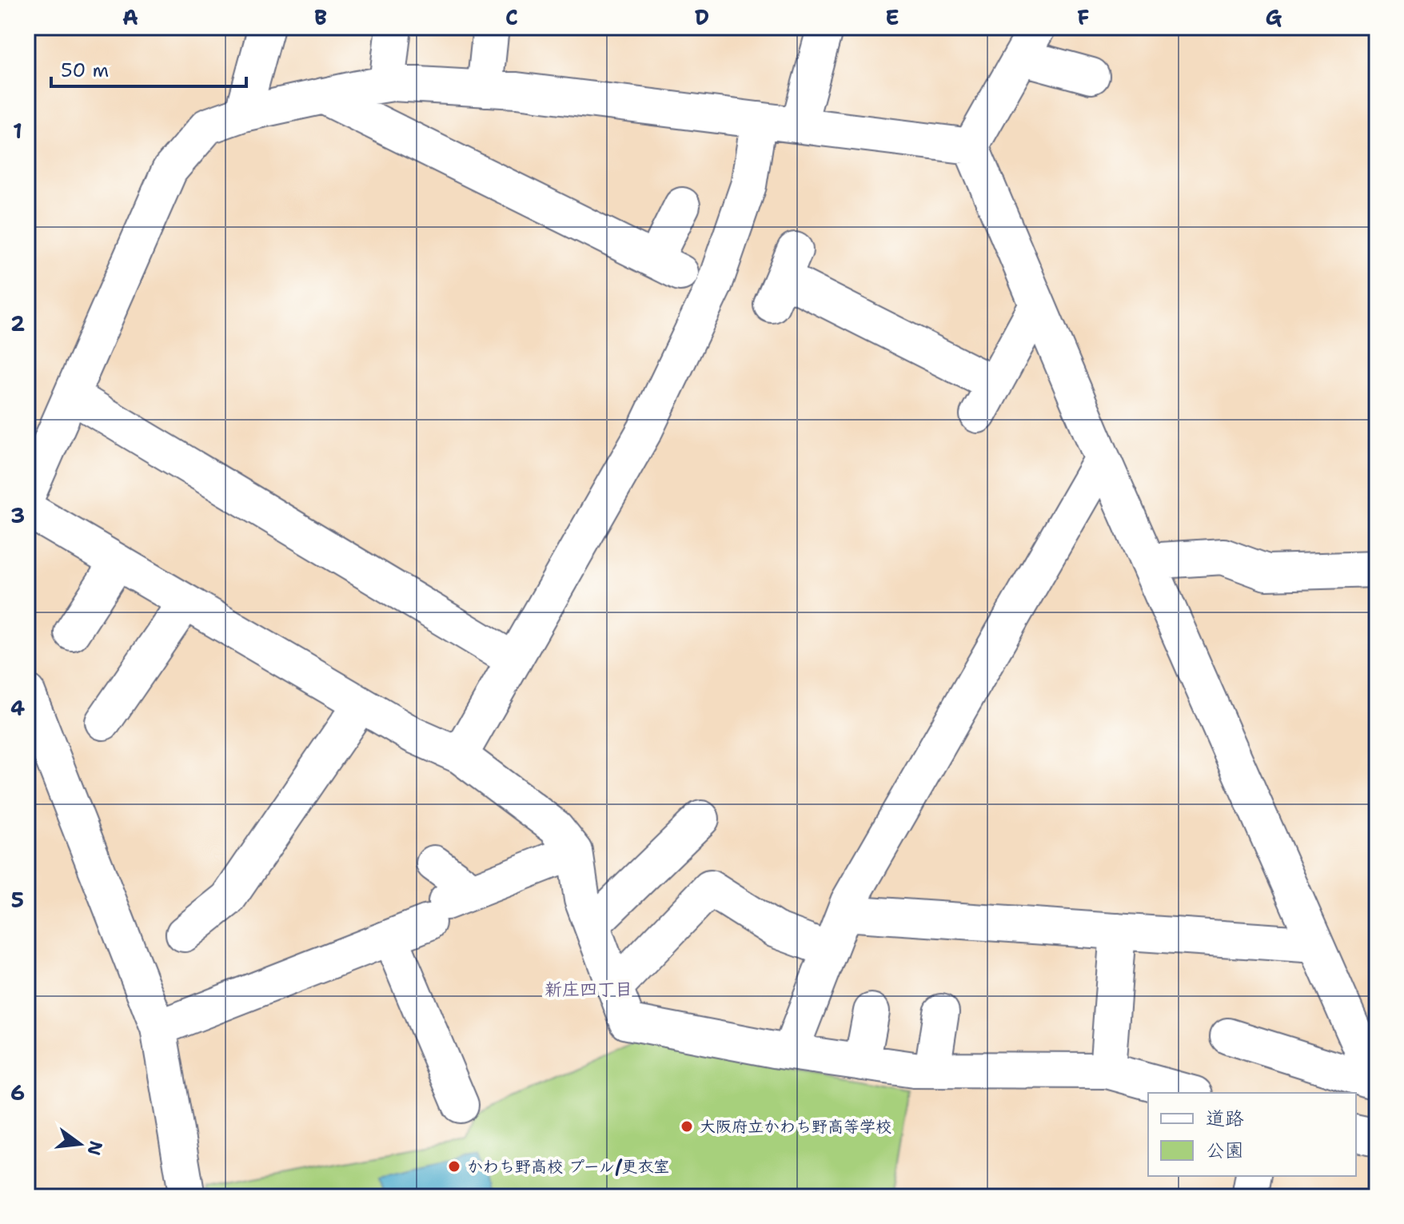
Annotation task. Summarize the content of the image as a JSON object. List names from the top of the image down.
{
  "districts": ["新庄四丁目"],
  "places": ["大阪府立かわち野高等学校", "かわち野高校 プール/更衣室"],
  "legend": ["道路", "公園"],
  "scale_bar": "50 m",
  "north": "right",
  "grid": {
    "columns": [
      "A",
      "B",
      "C",
      "D",
      "E",
      "F",
      "G"
    ],
    "rows": [
      "1",
      "2",
      "3",
      "4",
      "5",
      "6"
    ]
  }
}
